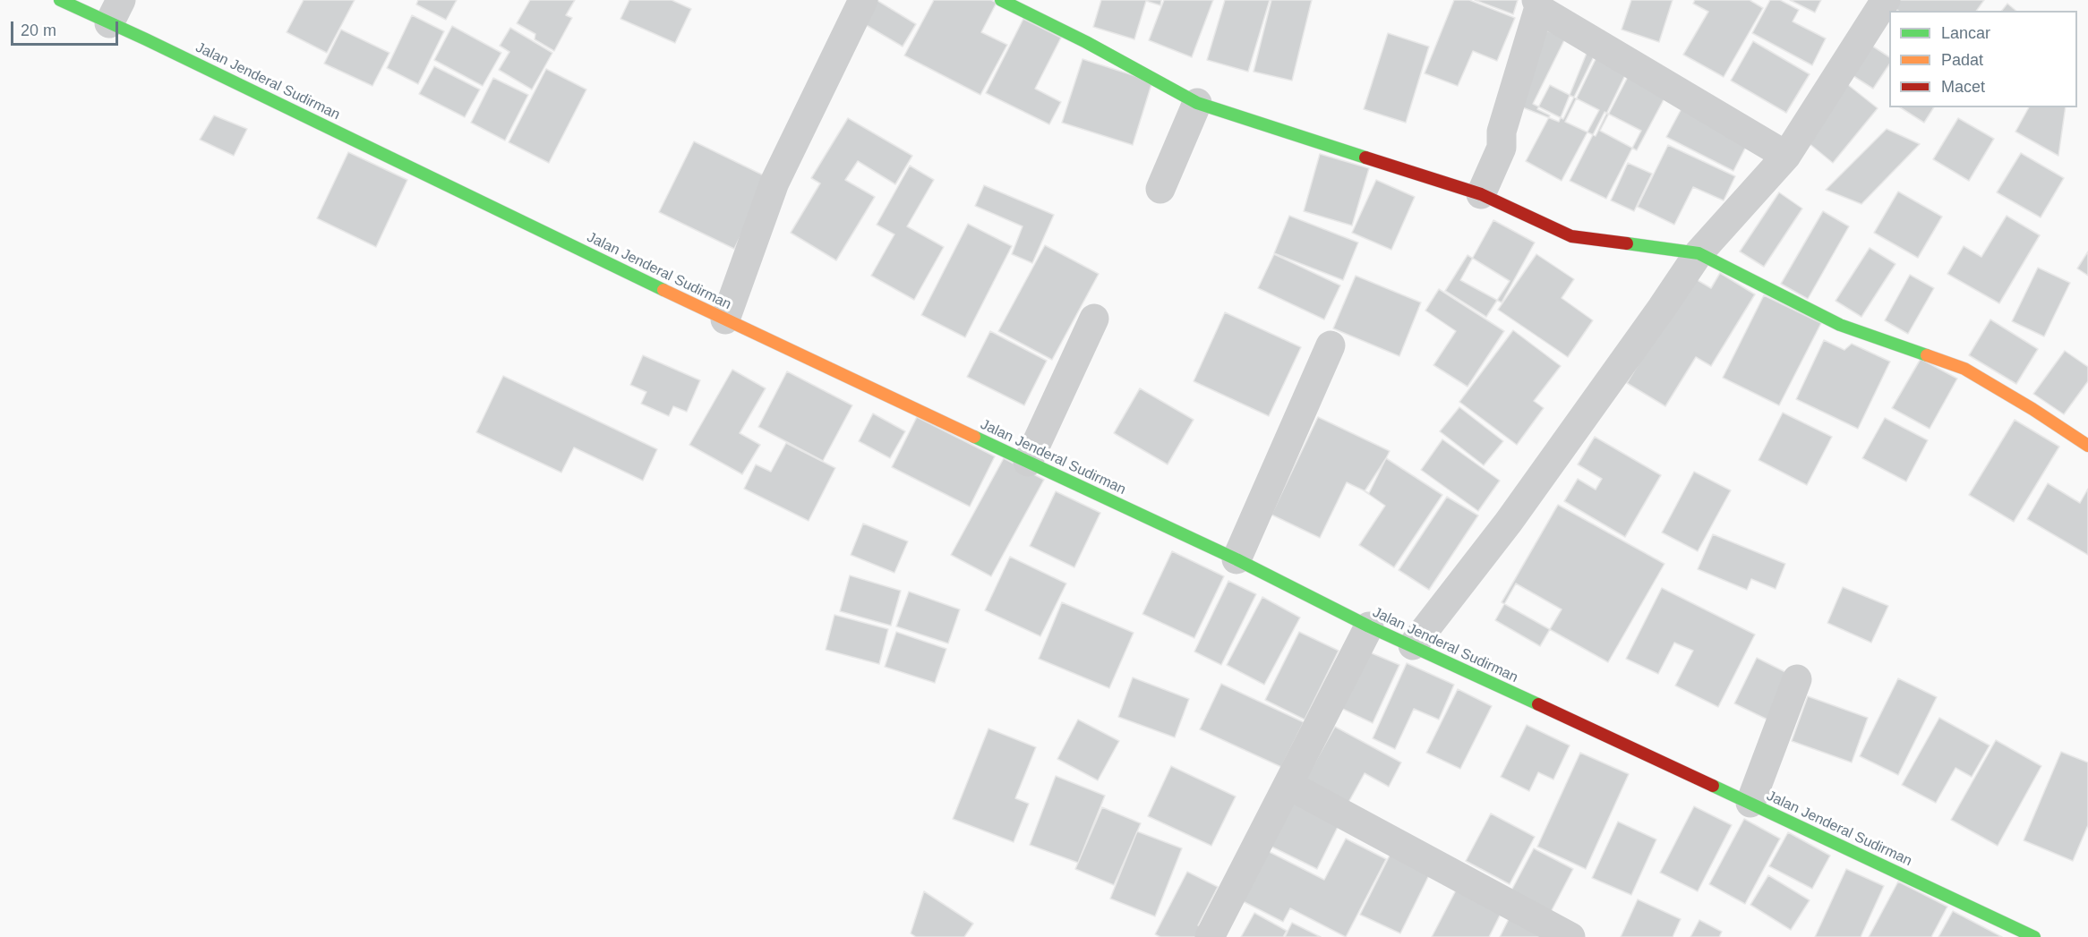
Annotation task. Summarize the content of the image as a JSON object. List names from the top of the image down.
{
  "streets": {
    "main road": ["Jalan Jenderal Sudirman"]
  },
  "legend": ["Lancar", "Padat", "Macet"],
  "scale_bar": "20 m"
}
